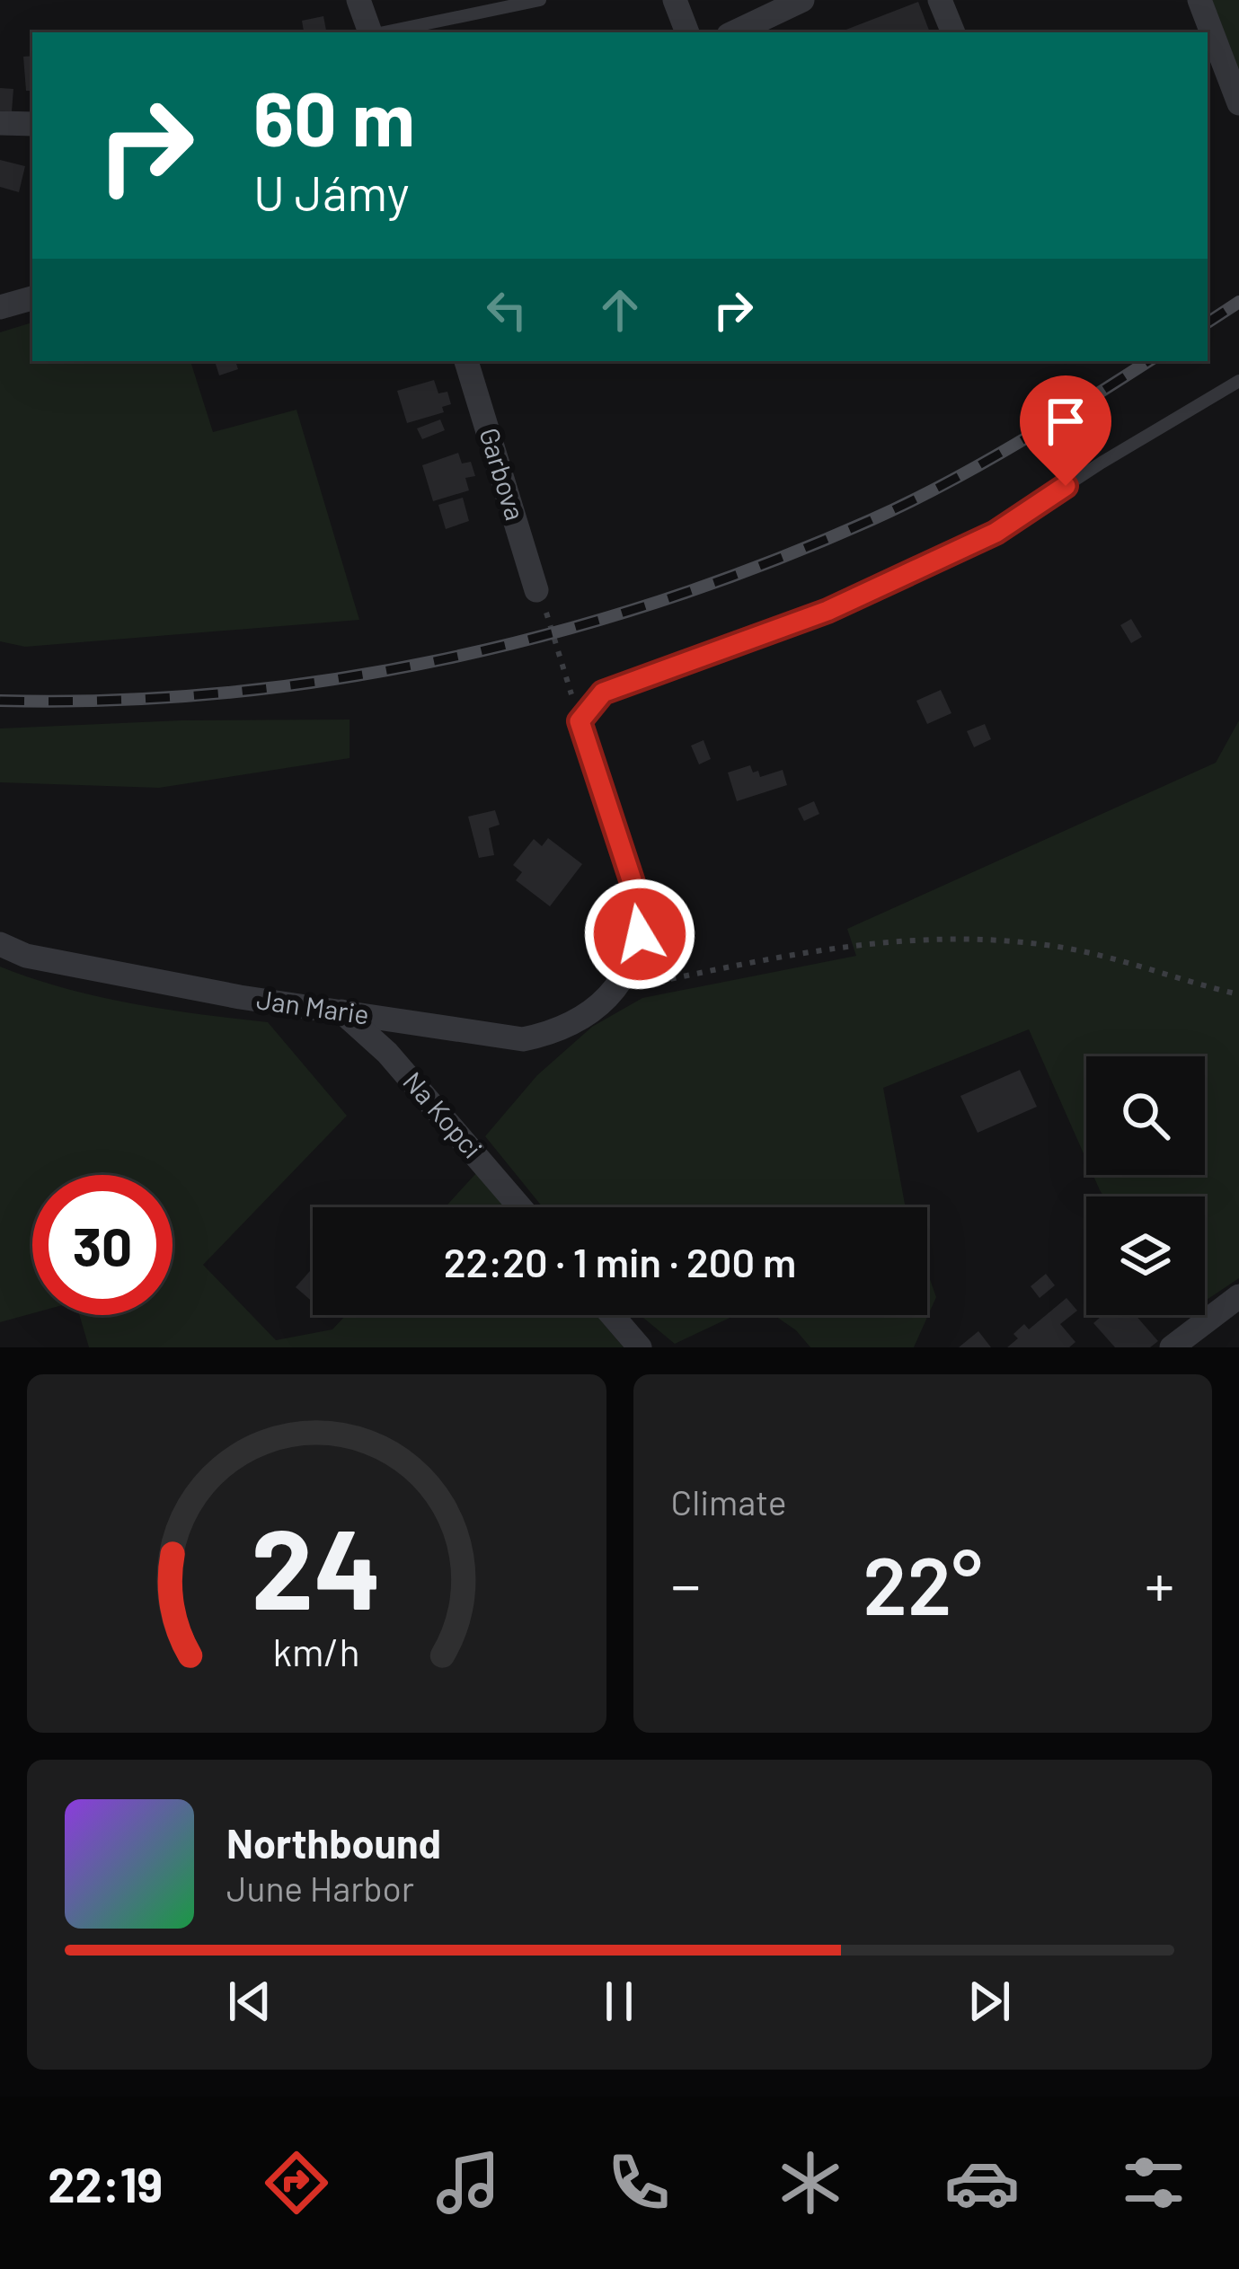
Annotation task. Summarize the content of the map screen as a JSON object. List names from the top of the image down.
{
  "streets": {
    "street": ["Garbova", "Jan Marie", "Na Kopci"]
  },
  "crossings": [
    ["Jan Marie", "Na Kopci"]
  ],
  "page": {
    "turn": ["60 m", "U Jámy"],
    "limit": "30",
    "trip": "22:20 · 1 min · 200 m",
    "tile": "Climate",
    "heat": ["−", "22°", "+"],
    "song": ["Northbound", "June Harbor"],
    "tabs": "22:19",
    "gauge": ["24", "km/h"]
  }
}
